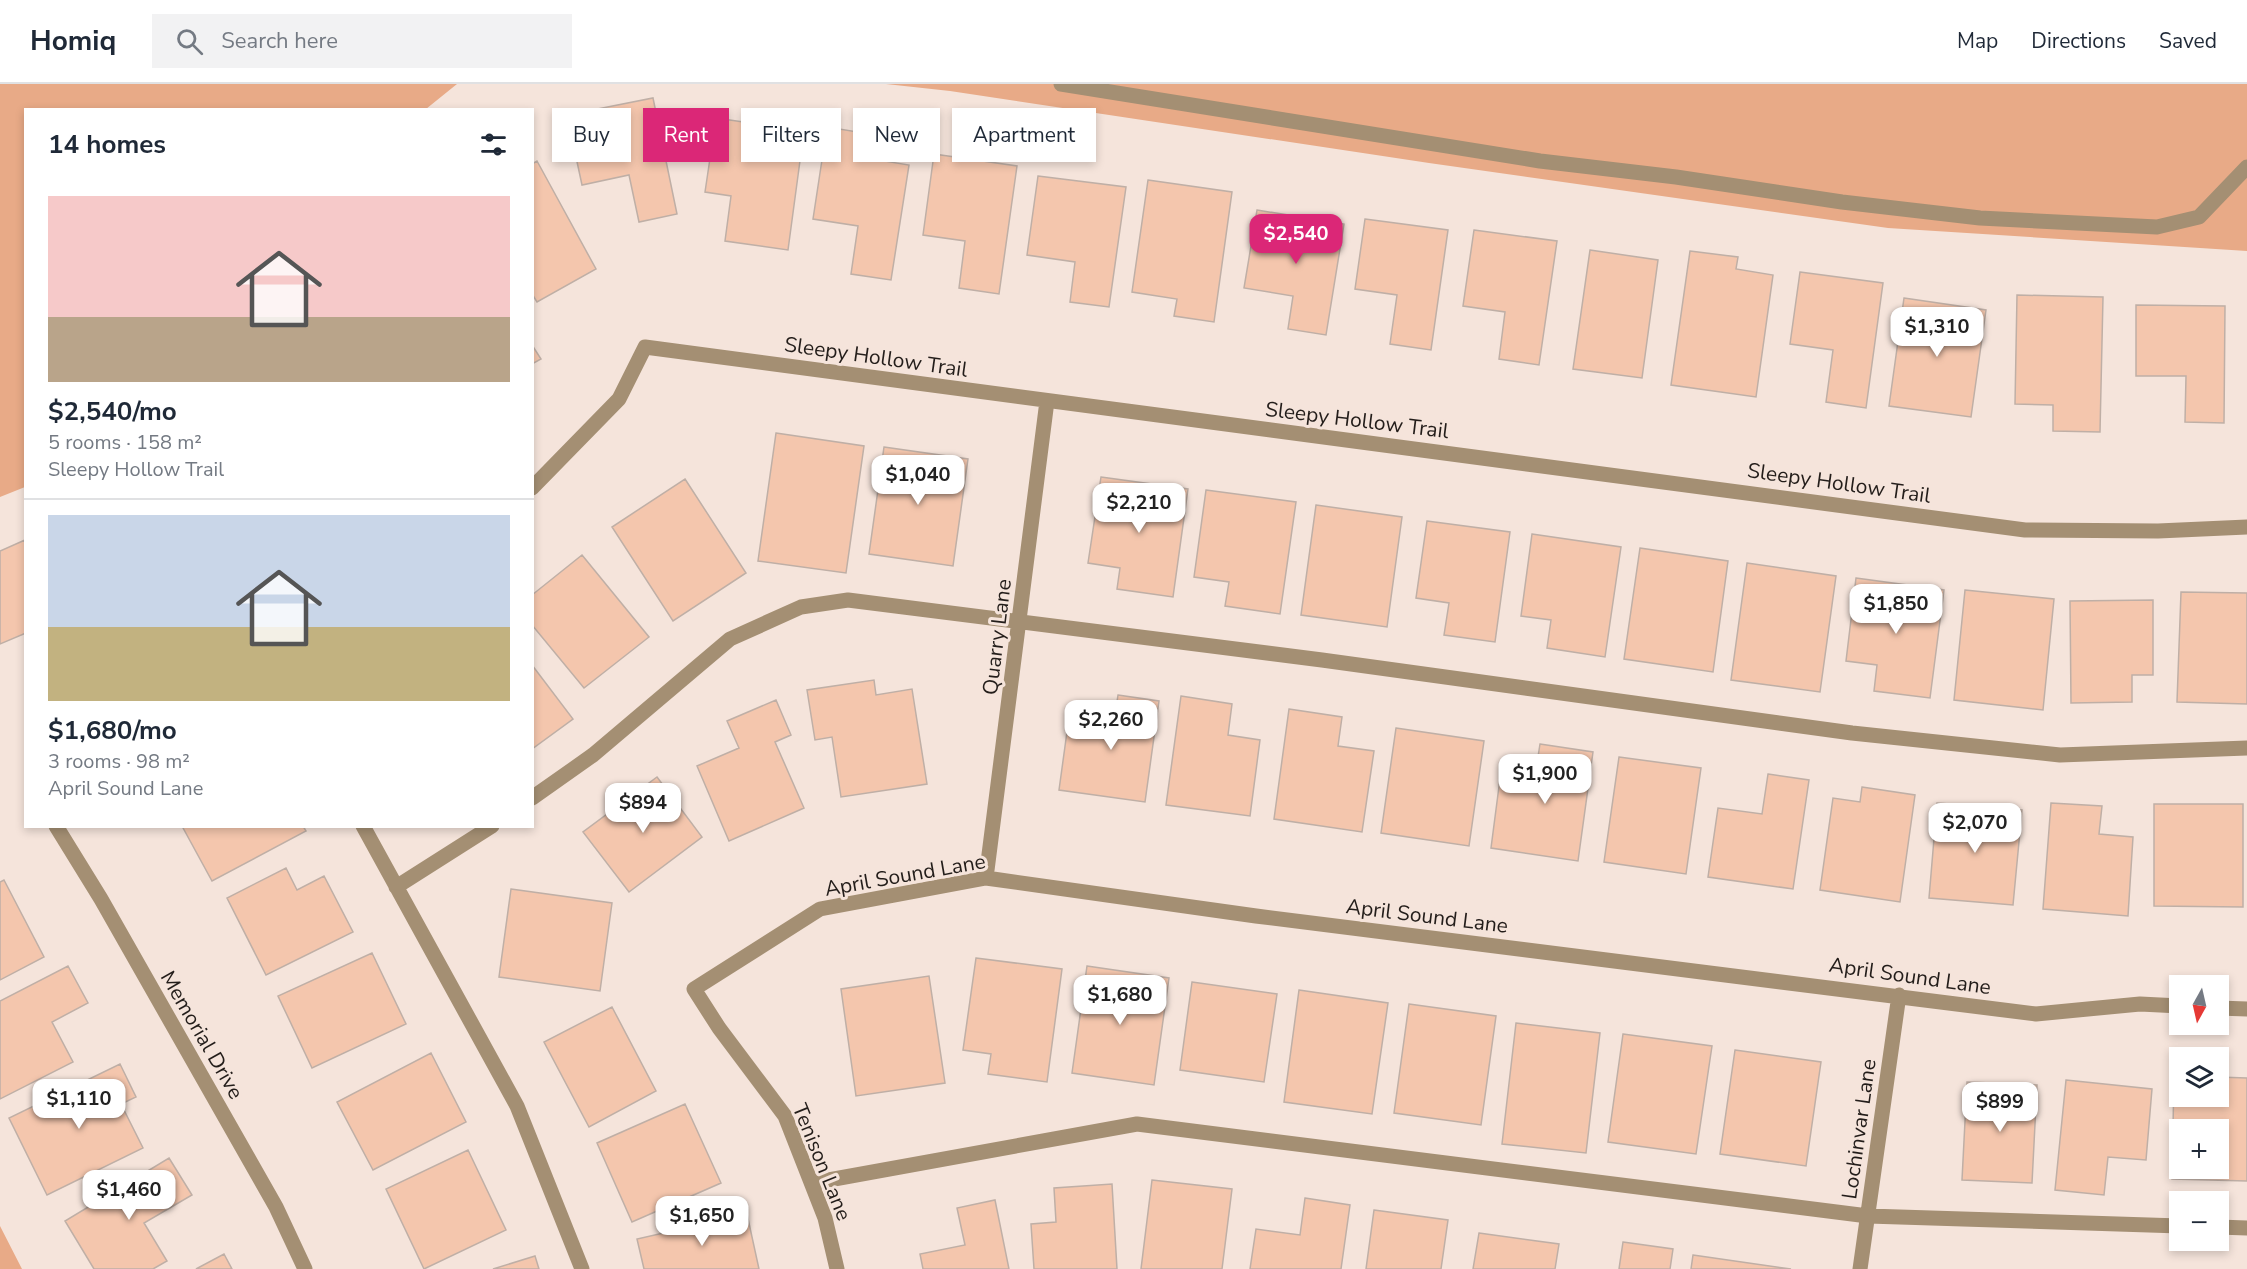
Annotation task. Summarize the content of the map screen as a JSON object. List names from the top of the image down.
{
  "streets": {
    "street": [
      "Sleepy Hollow Trail",
      "Quarry Lane",
      "April Sound Lane",
      "Memorial Drive",
      "Lochinvar Lane",
      "Tenison Lane"
    ]
  },
  "crossings": [
    ["Sleepy Hollow Trail", "Quarry Lane"],
    ["Quarry Lane", "April Sound Lane"],
    ["April Sound Lane", "Lochinvar Lane"],
    ["April Sound Lane", "Tenison Lane"]
  ],
  "north": "bottom",
  "page": {
    "header": "Homiq",
    "search": "Search here",
    "nav": ["Map", "Directions", "Saved"],
    "chip": [
      "Buy",
      "Rent",
      "Filters",
      "New",
      "Apartment"
    ],
    "heading": "14 homes",
    "list": [
      {
        "name": "$2,540/mo",
        "note": "5 rooms · 158 m² · Sleepy Hollow Trail"
      },
      {
        "name": "$1,680/mo",
        "note": "3 rooms · 98 m² · April Sound Lane"
      }
    ],
    "price": [
      "$2,540",
      "$1,310",
      "$1,040",
      "$2,210",
      "$1,850",
      "$2,260",
      "$1,900",
      "$894",
      "$2,070",
      "$1,680",
      "$1,110",
      "$899",
      "$1,460",
      "$1,650"
    ],
    "map_buttons": ["+", "−"]
  }
}
